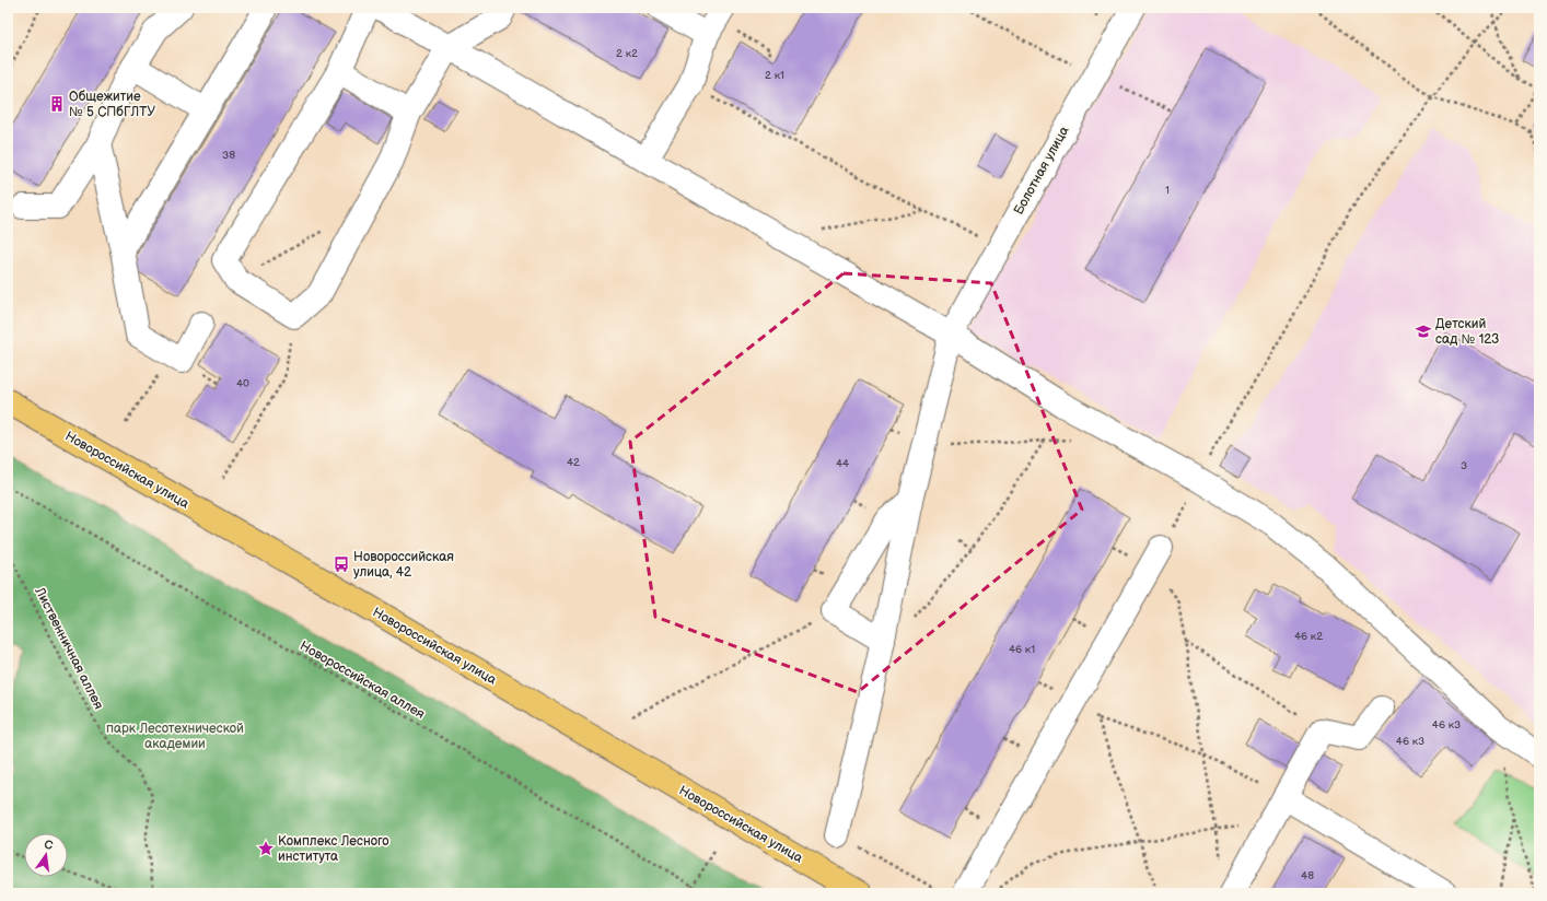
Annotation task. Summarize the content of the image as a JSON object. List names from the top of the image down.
{
  "streets": {
    "main road": ["Новороссийская улица"],
    "street": ["Болотная улица"],
    "path": ["Лиственничная аллея", "Новороссийская аллея"]
  },
  "parks": ["парк Лесотехнической академии"],
  "places": {
    "building": ["Общежитие № 5 СПбГЛТУ"],
    "school or university": ["Детский сад № 123"],
    "bus stop": ["Новороссийская улица, 42"],
    "place": ["Комплекс Лесного института"]
  },
  "house_numbers": [
    "2 к2",
    "2 к1",
    "38",
    "1",
    "40",
    "42",
    "44",
    "3",
    "46 к2",
    "46 к1",
    "46 к3",
    "46 к3",
    "48"
  ],
  "north": "top"
}
